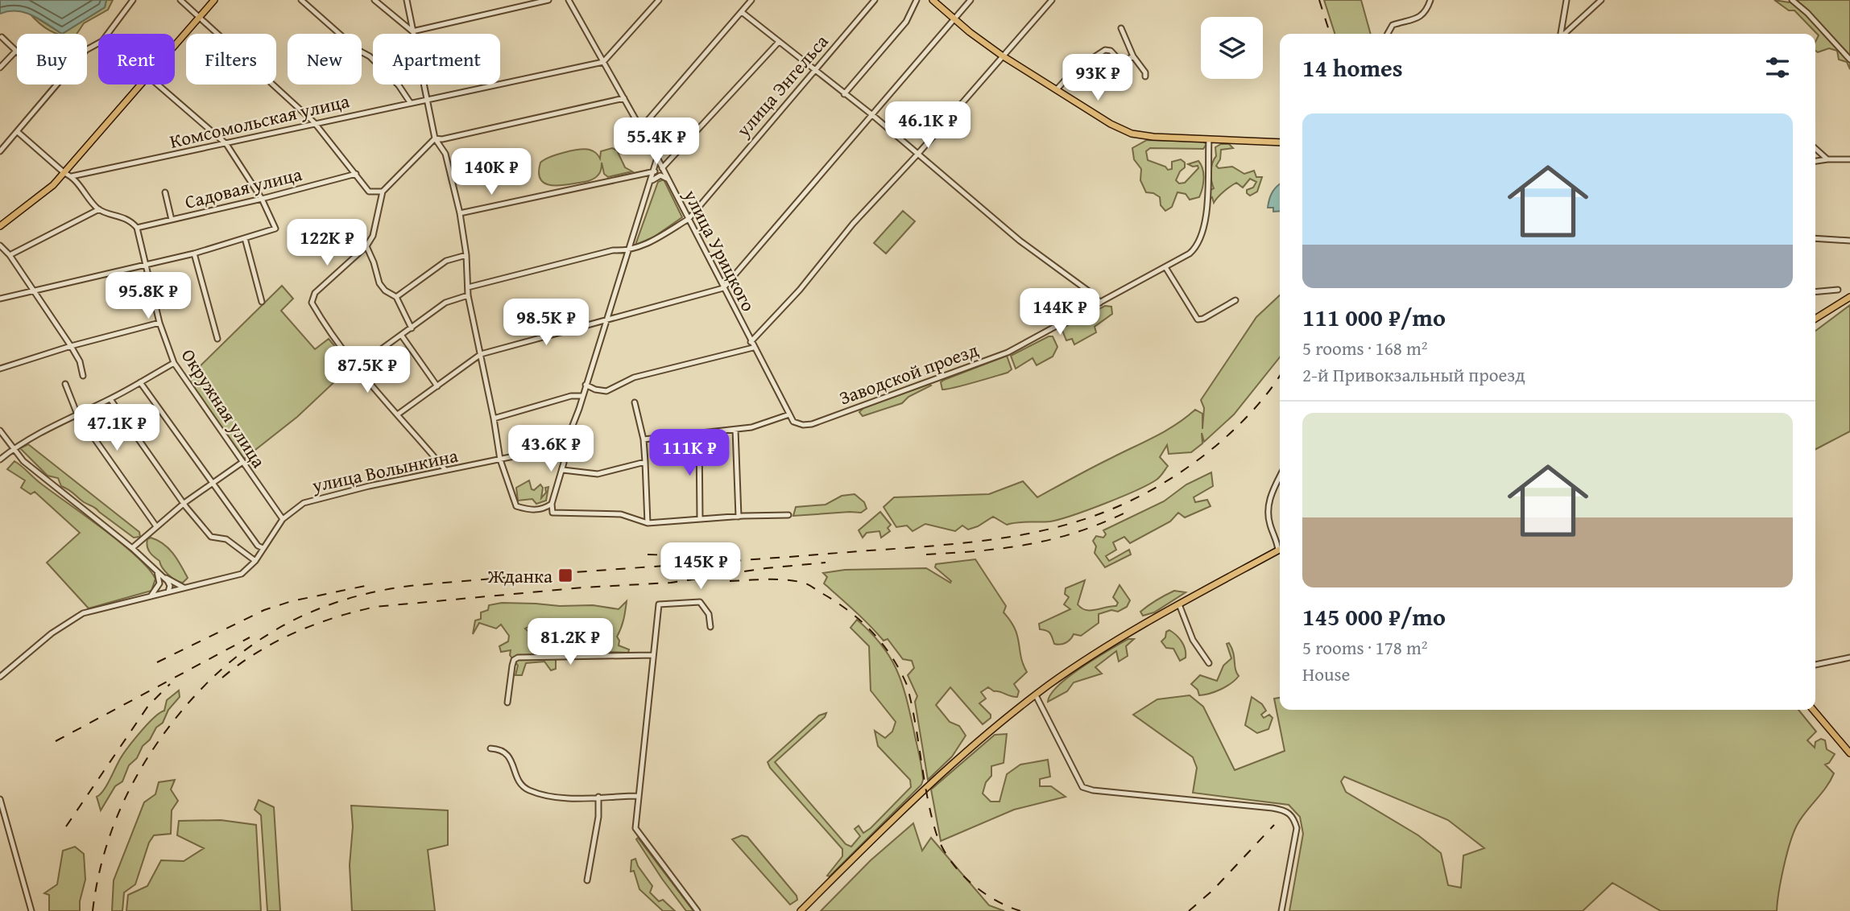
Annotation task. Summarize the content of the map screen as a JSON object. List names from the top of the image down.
{
  "streets": {
    "street": [
      "улица Энгельса",
      "Комсомольская улица",
      "Садовая улица",
      "улица Урицкого",
      "Заводской проезд",
      "Окружная улица",
      "улица Волынкина"
    ]
  },
  "crossings": [
    ["улица Энгельса", "улица Урицкого"],
    ["Комсомольская улица", "улица Урицкого"],
    ["Садовая улица", "Окружная улица"],
    ["улица Урицкого", "Заводской проезд"],
    ["Окружная улица", "улица Волынкина"]
  ],
  "places": {
    "transit": ["Жданка"]
  },
  "page": {
    "chip": [
      "Buy",
      "Rent",
      "Filters",
      "New",
      "Apartment"
    ],
    "heading": "14 homes",
    "price": [
      "93K ₽",
      "46.1K ₽",
      "55.4K ₽",
      "140K ₽",
      "122K ₽",
      "95.8K ₽",
      "144K ₽",
      "98.5K ₽",
      "87.5K ₽",
      "47.1K ₽",
      "43.6K ₽",
      "111K ₽",
      "145K ₽",
      "81.2K ₽"
    ],
    "list": [
      {
        "name": "111 000 ₽/mo",
        "note": "5 rooms · 168 m² · 2-й Привокзальный проезд"
      },
      {
        "name": "145 000 ₽/mo",
        "note": "5 rooms · 178 m² · House"
      }
    ]
  }
}
